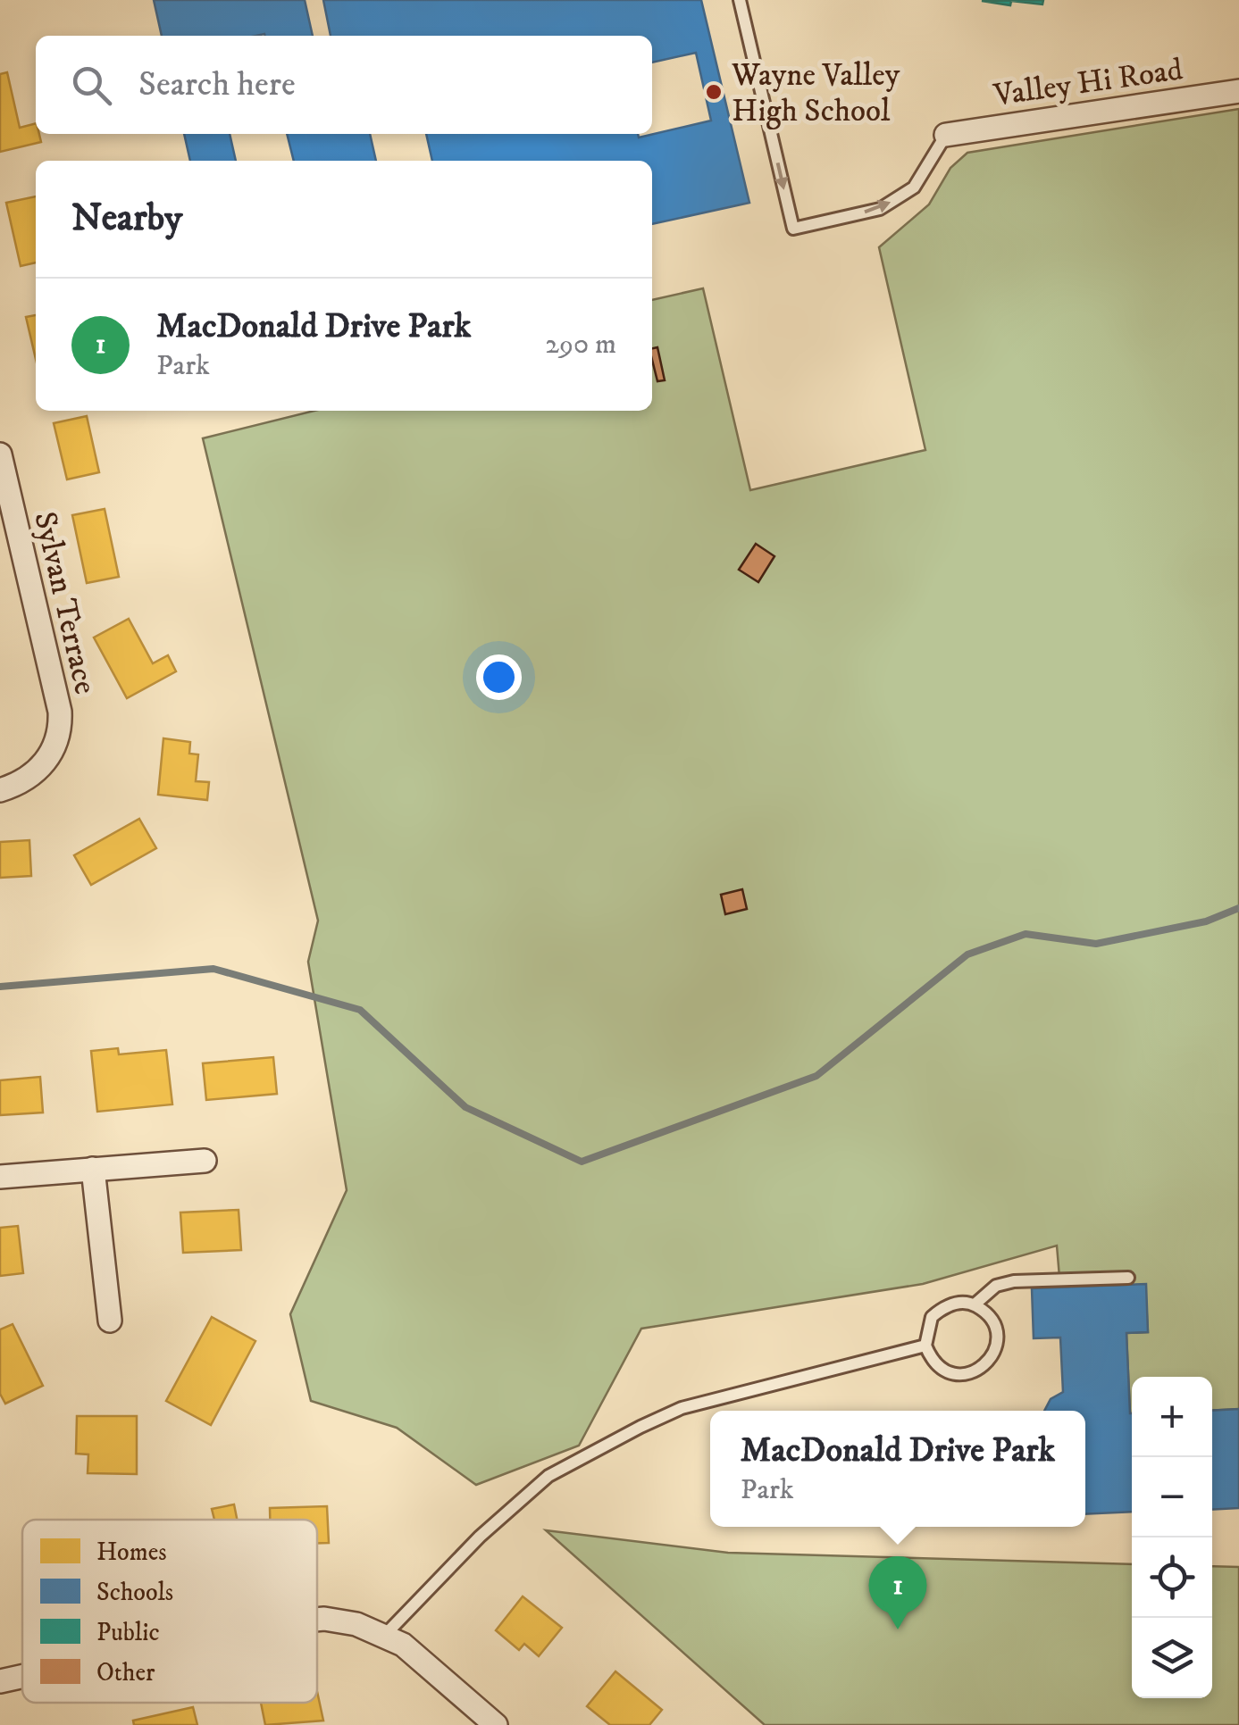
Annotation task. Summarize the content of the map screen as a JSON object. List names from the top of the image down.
{
  "streets": {
    "street": ["Valley Hi Road", "Sylvan Terrace"]
  },
  "places": ["Wayne Valley High School"],
  "legend": [
    "Homes",
    "Schools",
    "Public",
    "Other"
  ],
  "page": {
    "search": "Search here",
    "heading": "Nearby",
    "list": [
      {
        "mark": "1",
        "name": "MacDonald Drive Park",
        "note": "Park",
        "value": "290 m"
      }
    ],
    "map_buttons": ["+", "−"],
    "popup": ["MacDonald Drive Park", "Park"],
    "pins": "1"
  }
}
